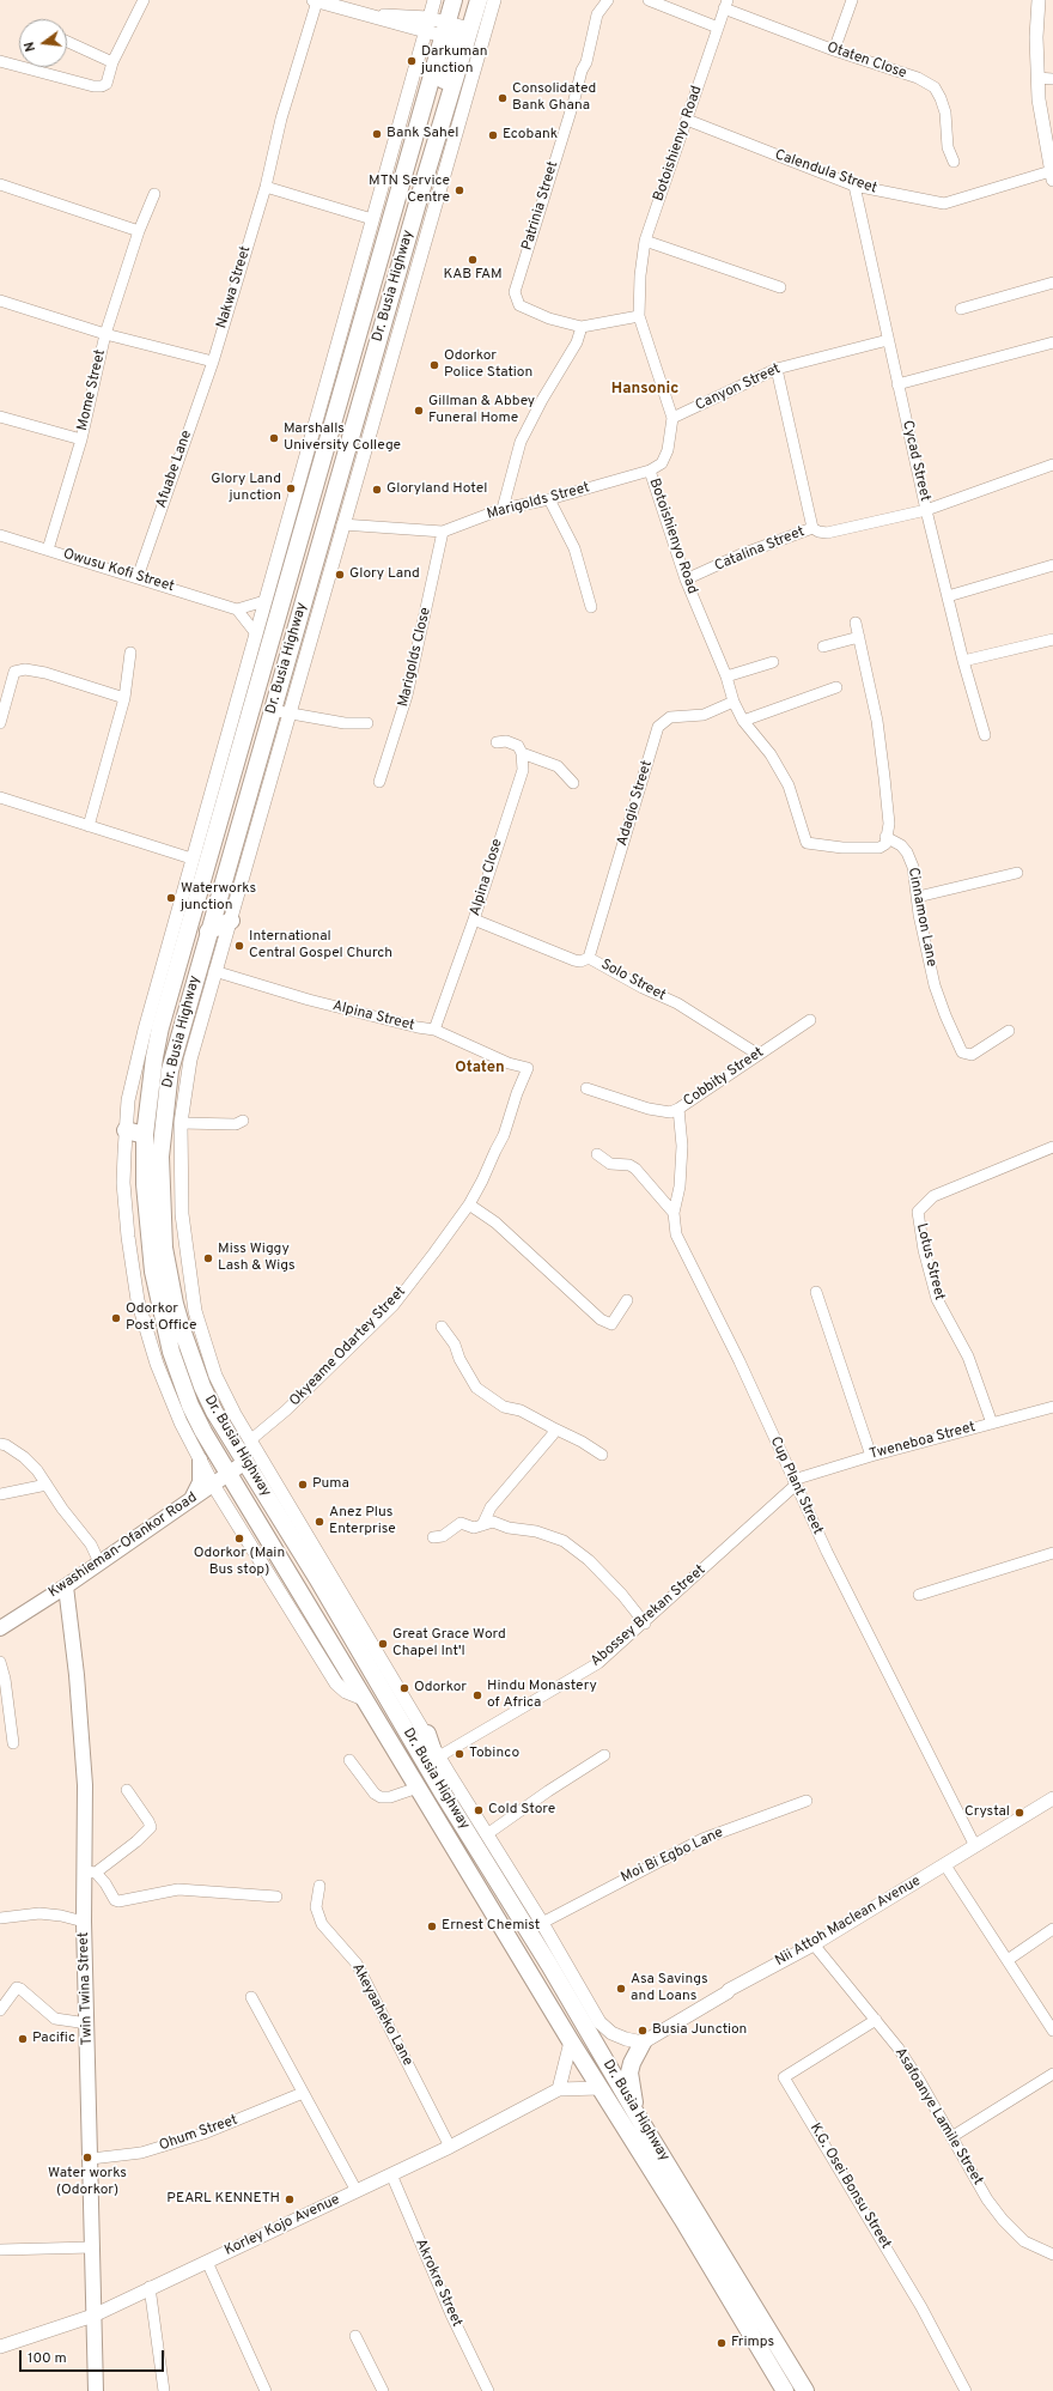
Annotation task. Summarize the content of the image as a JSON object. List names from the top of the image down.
{
  "streets": {
    "highway": ["Dr. Busia Highway"],
    "main road": ["Kwashieman-Ofankor Road", "Twin Twina Street"],
    "street": [
      "Otaten Close",
      "Botoishienyo Road",
      "Calendula Street",
      "Patrinia Street",
      "Nakwa Street",
      "Canyon Street",
      "Mome Street",
      "Cycad Street",
      "Afuabe Lane",
      "Marigolds Street",
      "Catalina Street",
      "Owusu Kofi Street",
      "Marigolds Close",
      "Adagio Street",
      "Alpina Close",
      "Cinnamon Lane",
      "Solo Street",
      "Alpina Street",
      "Cobbity Street",
      "Lotus Street",
      "Okyeame Odartey Street",
      "Tweneboa Street",
      "Cup Plant Street",
      "Abossey Brekan Street",
      "Moi Bi Egbo Lane",
      "Nii Attoh Maclean Avenue",
      "Akeyaaheko Lane",
      "Asafoanye Lamile Street",
      "Ohum Street",
      "K.G. Osei Bonsu Street",
      "Korley Kojo Avenue",
      "Akrokre Street"
    ]
  },
  "crossings": [
    ["Otaten Close", "Botoishienyo Road"],
    ["Botoishienyo Road", "Calendula Street"],
    ["Botoishienyo Road", "Canyon Street"],
    ["Botoishienyo Road", "Marigolds Street"],
    ["Botoishienyo Road", "Catalina Street"],
    ["Botoishienyo Road", "Adagio Street"],
    ["Botoishienyo Road", "Cinnamon Lane"],
    ["Calendula Street", "Cycad Street"],
    ["Dr. Busia Highway", "Marigolds Street"],
    ["Dr. Busia Highway", "Alpina Street"],
    ["Dr. Busia Highway", "Okyeame Odartey Street"],
    ["Dr. Busia Highway", "Kwashieman-Ofankor Road"],
    ["Dr. Busia Highway", "Abossey Brekan Street"],
    ["Dr. Busia Highway", "Korley Kojo Avenue"],
    ["Nakwa Street", "Afuabe Lane"],
    ["Canyon Street", "Cycad Street"],
    ["Mome Street", "Owusu Kofi Street"],
    ["Cycad Street", "Catalina Street"],
    ["Afuabe Lane", "Owusu Kofi Street"],
    ["Marigolds Street", "Marigolds Close"],
    ["Adagio Street", "Solo Street"],
    ["Alpina Close", "Solo Street"],
    ["Alpina Close", "Alpina Street"],
    ["Solo Street", "Cobbity Street"],
    ["Alpina Street", "Okyeame Odartey Street"],
    ["Cobbity Street", "Cup Plant Street"],
    ["Lotus Street", "Tweneboa Street"],
    ["Tweneboa Street", "Cup Plant Street"],
    ["Tweneboa Street", "Abossey Brekan Street"],
    ["Cup Plant Street", "Abossey Brekan Street"],
    ["Cup Plant Street", "Nii Attoh Maclean Avenue"],
    ["Kwashieman-Ofankor Road", "Twin Twina Street"],
    ["Nii Attoh Maclean Avenue", "Asafoanye Lamile Street"],
    ["Twin Twina Street", "Ohum Street"],
    ["Twin Twina Street", "Korley Kojo Avenue"],
    ["Akeyaaheko Lane", "Korley Kojo Avenue"],
    ["Asafoanye Lamile Street", "K.G. Osei Bonsu Street"],
    ["Korley Kojo Avenue", "Akrokre Street"]
  ],
  "districts": ["Hansonic", "Otaten"],
  "places": [
    "Darkuman junction",
    "Consolidated Bank Ghana",
    "Bank Sahel",
    "Ecobank",
    "MTN Service Centre",
    "KAB FAM",
    "Odorkor Police Station",
    "Gillman & Abbey Funeral Home",
    "Marshalls University College",
    "Glory Land junction",
    "Gloryland Hotel",
    "Glory Land",
    "Waterworks junction",
    "International Central Gospel Church",
    "Miss Wiggy Lash & Wigs",
    "Odorkor Post Office",
    "Puma",
    "Anez Plus Enterprise",
    "Odorkor (Main Bus stop)",
    "Great Grace Word Chapel Int'l",
    "Odorkor",
    "Hindu Monastery of Africa",
    "Tobinco",
    "Cold Store",
    "Crystal",
    "Ernest Chemist",
    "Asa Savings and Loans",
    "Busia Junction",
    "Pacific",
    "Water works (Odorkor)",
    "PEARL KENNETH",
    "Frimps"
  ],
  "scale_bar": "100 m",
  "north": "left"
}
